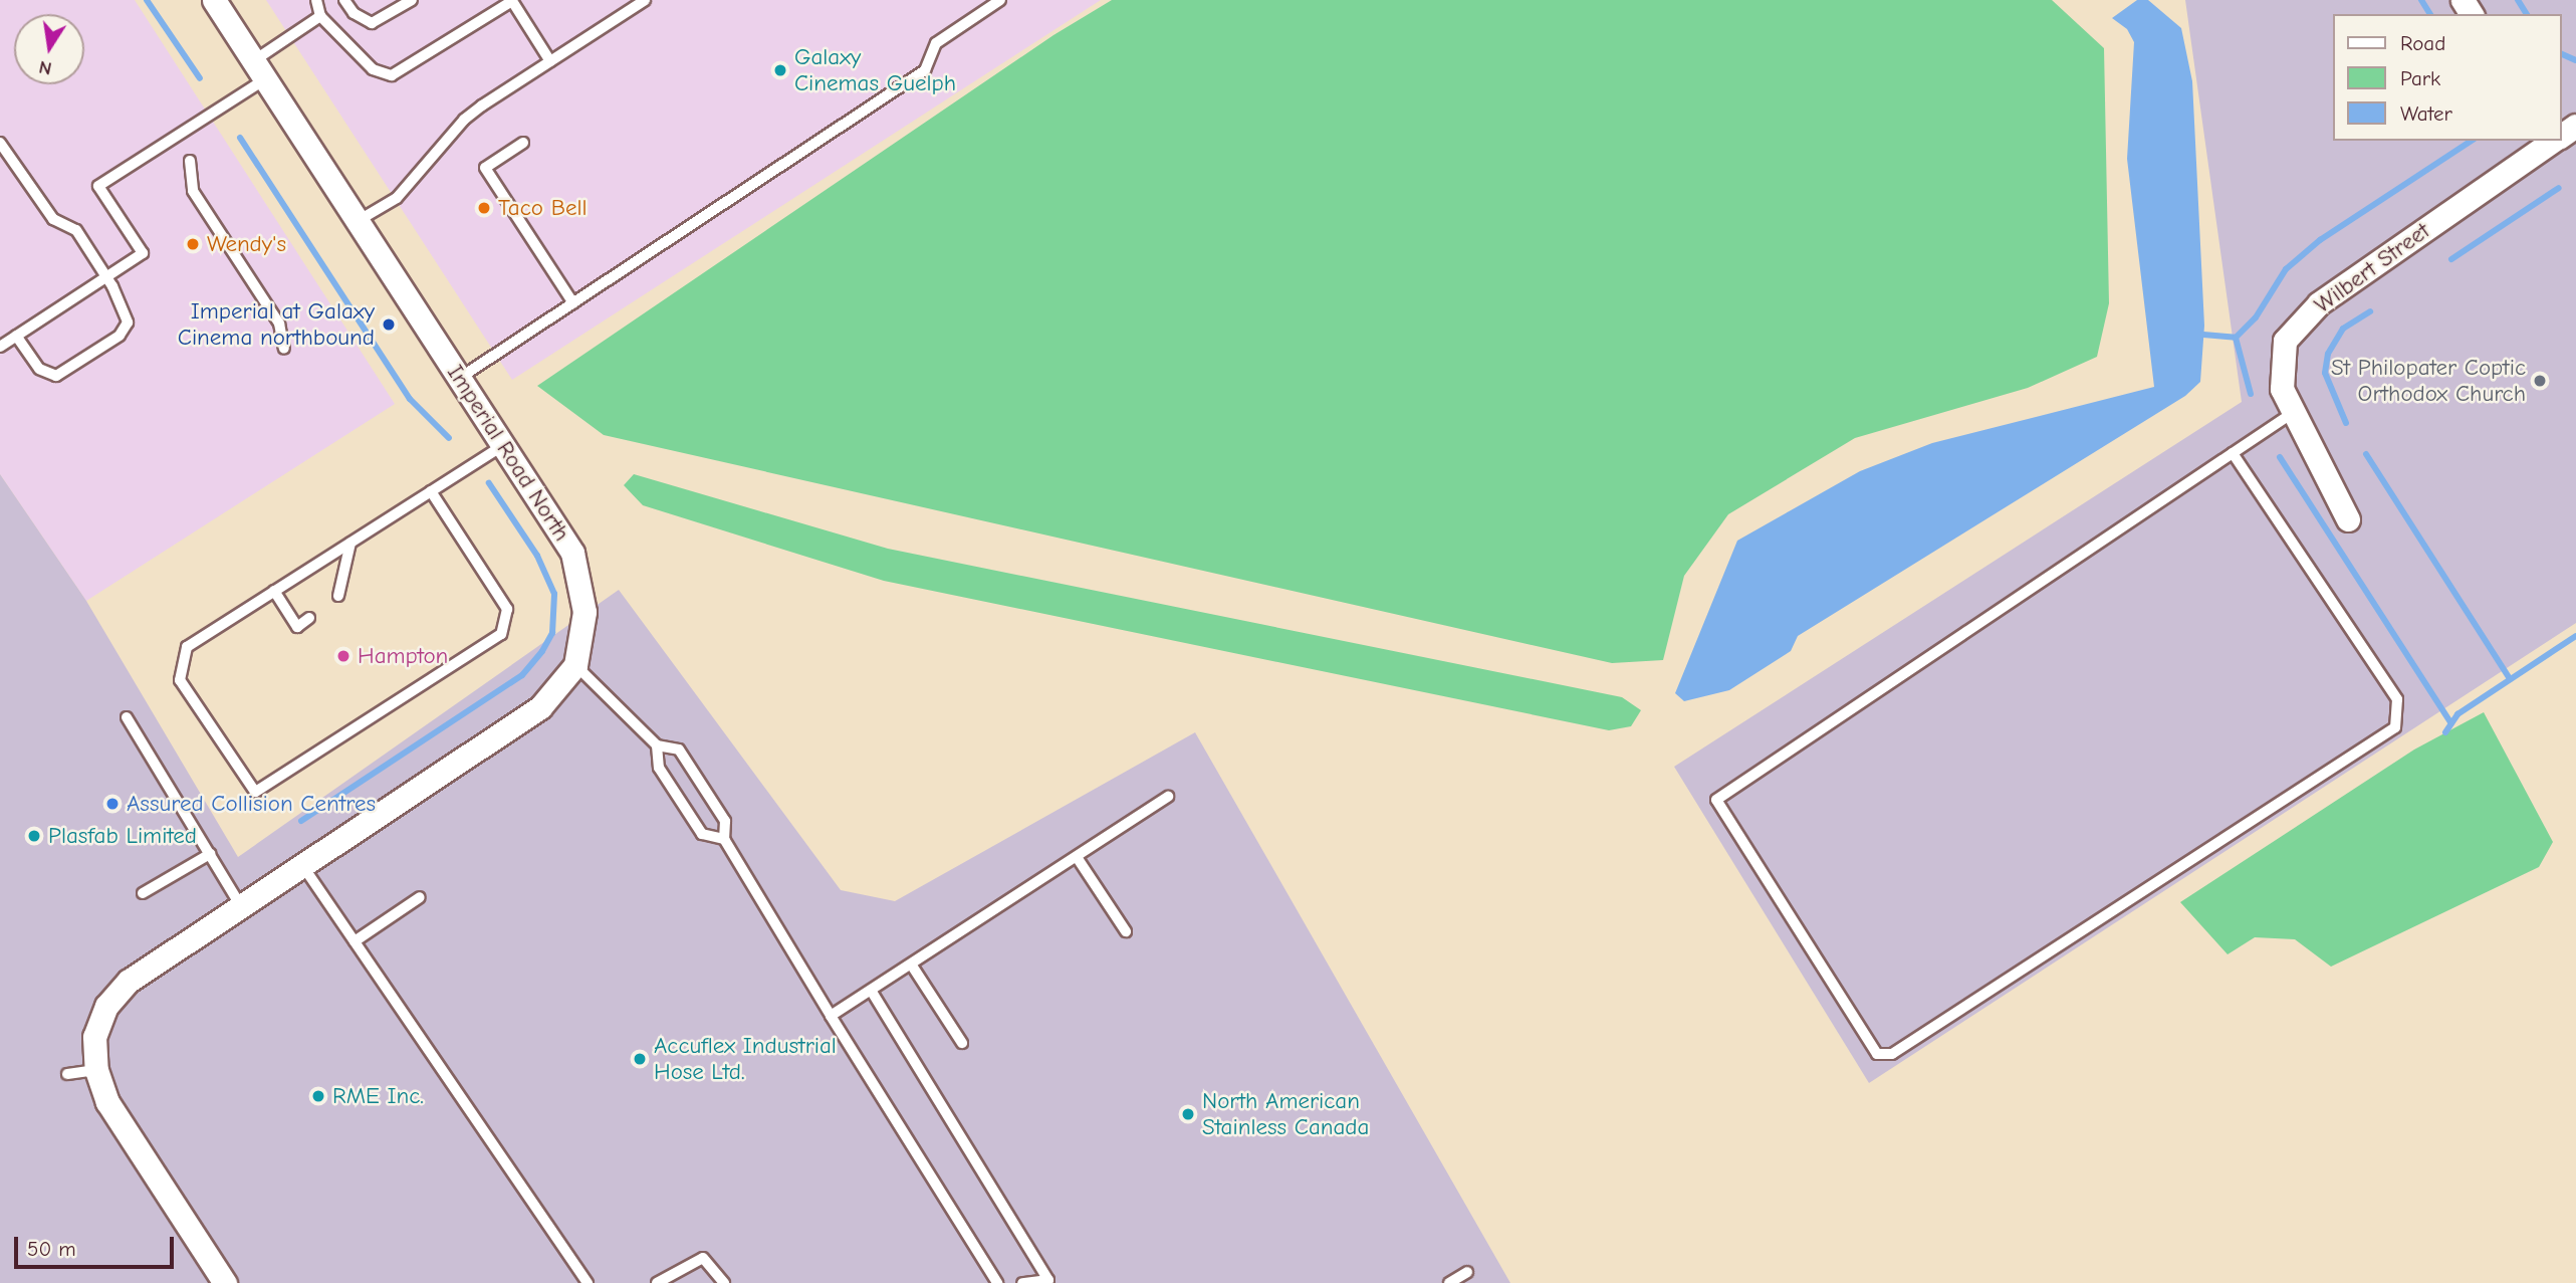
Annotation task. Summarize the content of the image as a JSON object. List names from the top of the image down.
{
  "streets": {
    "street": ["Wilbert Street", "Imperial Road North"]
  },
  "places": [
    "Galaxy Cinemas Guelph",
    "Taco Bell",
    "Wendy's",
    "Imperial at Galaxy Cinema northbound",
    "St Philopater Coptic Orthodox Church",
    "Hampton",
    "Assured Collision Centres",
    "Plasfab Limited",
    "Accuflex Industrial Hose Ltd.",
    "RME Inc.",
    "North American Stainless Canada"
  ],
  "legend": ["Road", "Park", "Water"],
  "scale_bar": "50 m",
  "north": "bottom"
}
